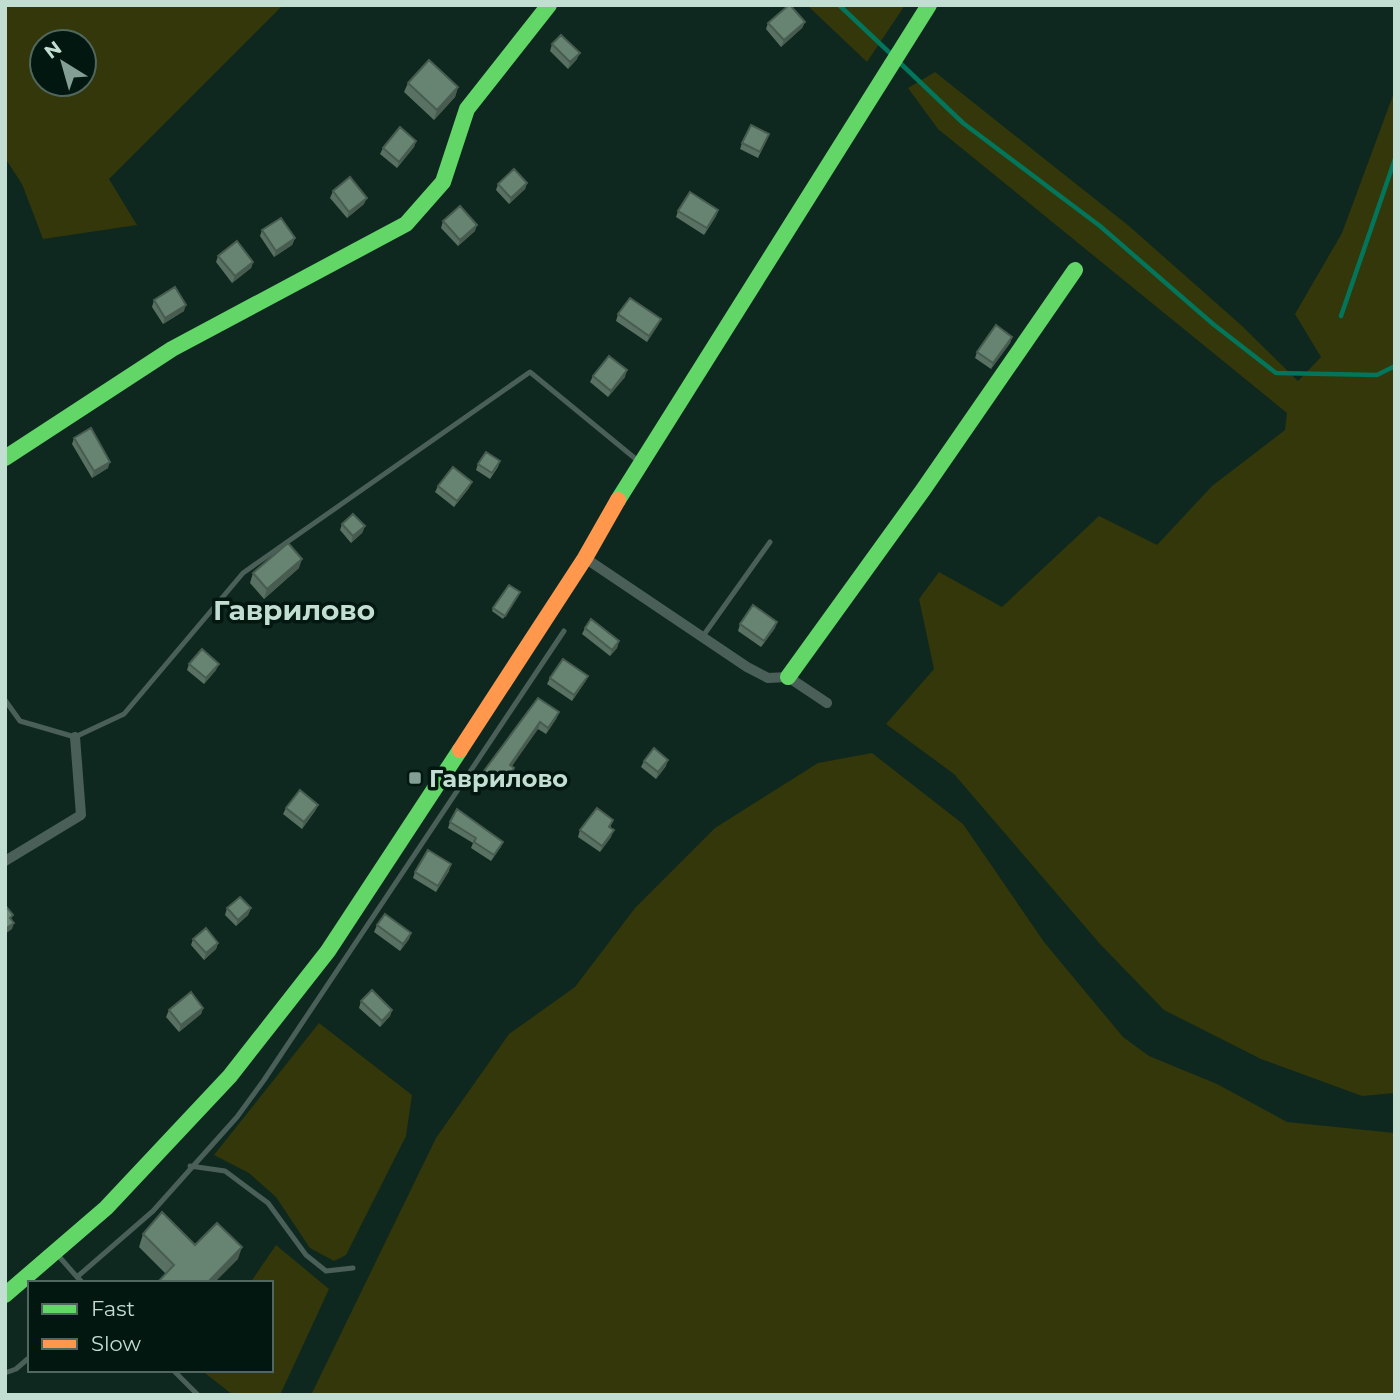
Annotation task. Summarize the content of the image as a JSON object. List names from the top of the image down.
{
  "districts": ["Гаврилово"],
  "places": {
    "transit": ["Гаврилово"]
  },
  "legend": ["Fast", "Slow"],
  "north": "top left"
}
